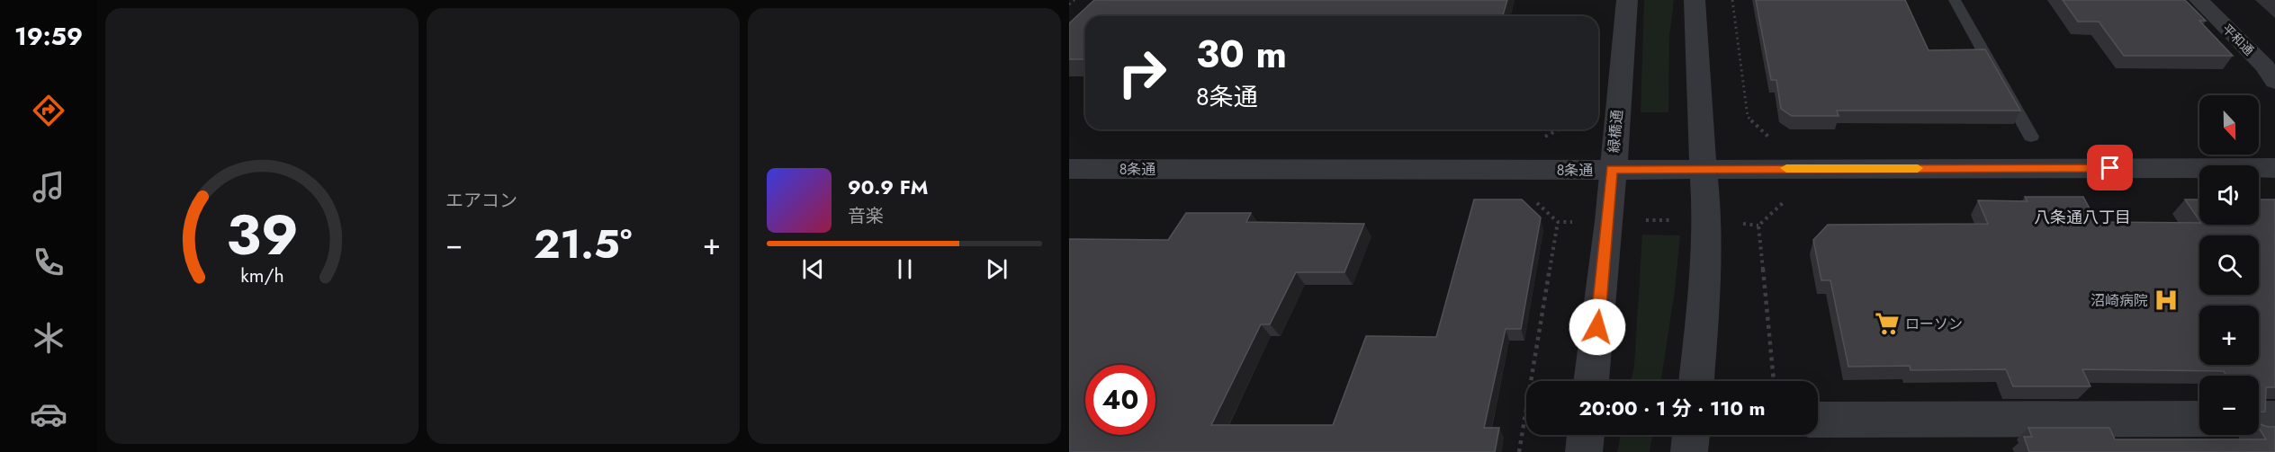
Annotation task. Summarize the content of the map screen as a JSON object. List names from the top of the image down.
{
  "streets": {
    "street": ["平和通", "緑橋通", "8条通"]
  },
  "crossings": [
    ["緑橋通", "8条通"]
  ],
  "districts": ["八条通八丁目"],
  "places": {
    "hospital": ["沼崎病院"],
    "supermarket": ["ローソン"]
  },
  "north": "bottom",
  "page": {
    "tabs": "19:59",
    "tile": "エアコン",
    "turn": ["30 m", "8条通"],
    "map_buttons": ["+", "−"],
    "song": ["90.9 FM", "音楽"],
    "heat": ["−", "21.5°", "+"],
    "limit": "40",
    "trip": "20:00 · 1 分 · 110 m",
    "gauge": ["39", "km/h"]
  }
}
